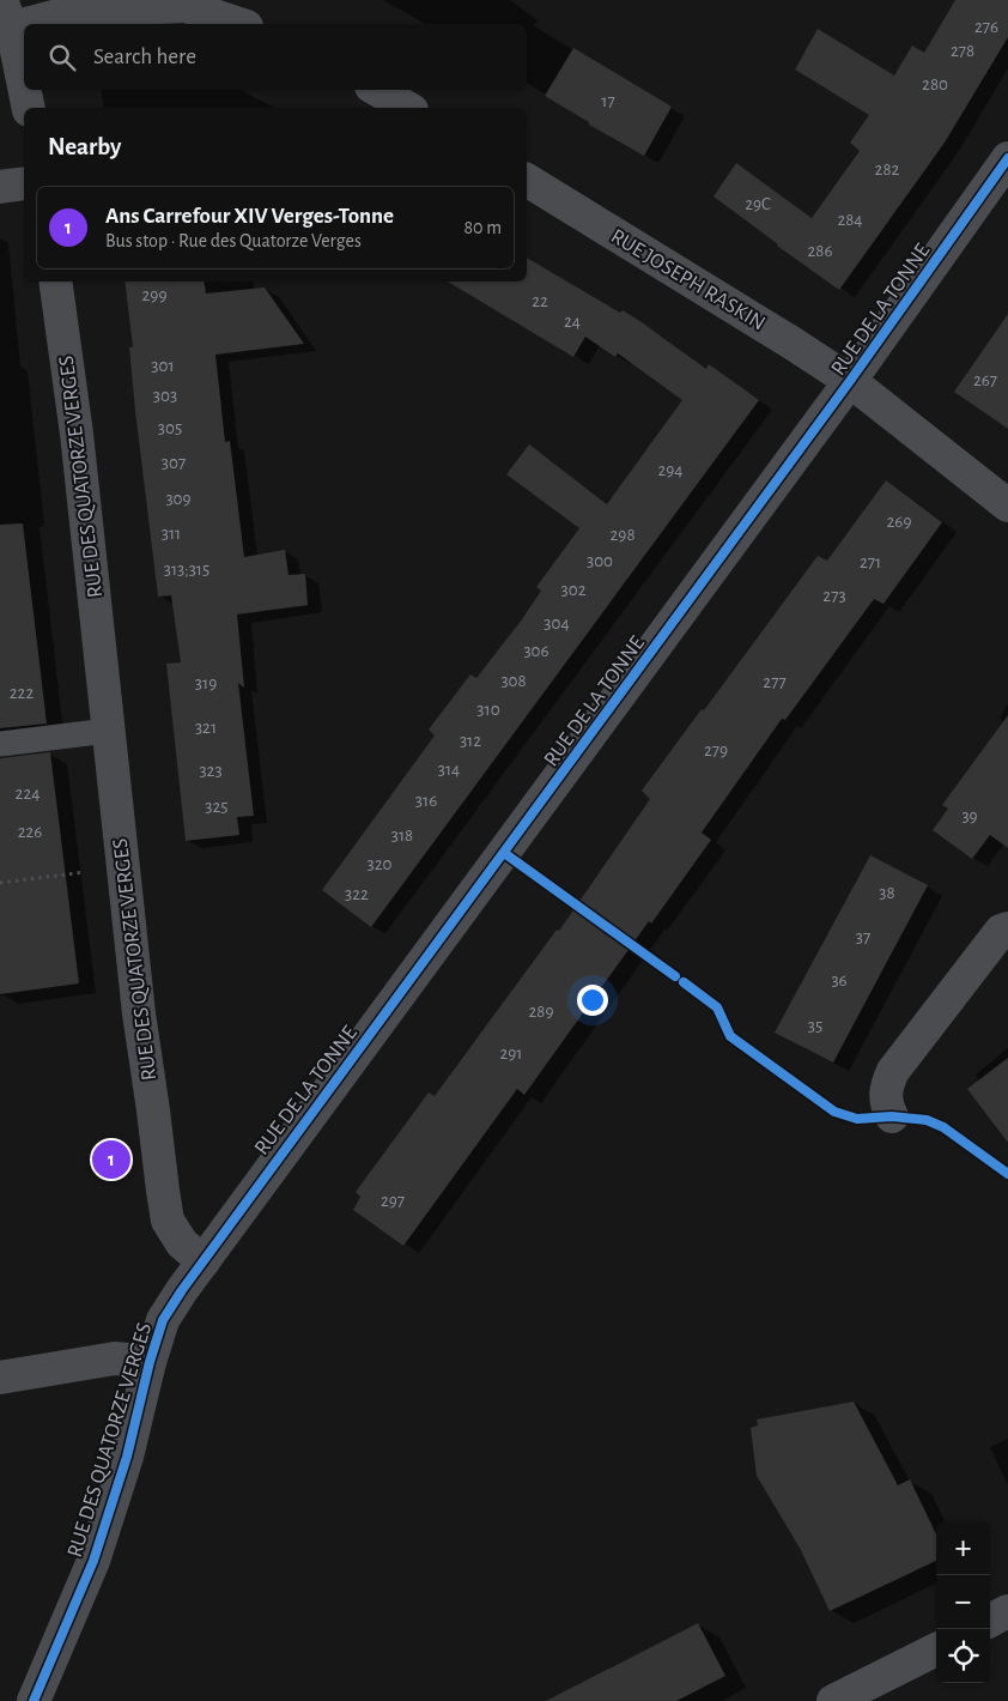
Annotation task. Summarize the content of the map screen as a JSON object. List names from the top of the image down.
{
  "streets": {
    "street": ["RUE JOSEPH RASKIN", "RUE DE LA TONNE", "RUE DES QUATORZE VERGES"]
  },
  "crossings": [
    ["RUE JOSEPH RASKIN", "RUE DE LA TONNE"],
    ["RUE DE LA TONNE", "RUE DES QUATORZE VERGES"]
  ],
  "house_numbers": [
    "276",
    "278",
    "280",
    "17",
    "282",
    "29C",
    "284",
    "286",
    "299",
    "22",
    "24",
    "301",
    "267",
    "303",
    "305",
    "307",
    "294",
    "309",
    "269",
    "311",
    "298",
    "300",
    "271",
    "313;315",
    "302",
    "273",
    "304",
    "306",
    "308",
    "277",
    "319",
    "222",
    "310",
    "321",
    "312",
    "279",
    "314",
    "323",
    "224",
    "316",
    "325",
    "39",
    "226",
    "318",
    "320",
    "38",
    "322",
    "37",
    "36",
    "289",
    "35",
    "291",
    "297"
  ],
  "page": {
    "search": "Search here",
    "heading": "Nearby",
    "list": [
      {
        "mark": "1",
        "name": "Ans Carrefour XIV Verges-Tonne",
        "note": "Bus stop · Rue des Quatorze Verges",
        "value": "80 m"
      }
    ],
    "pins": "1",
    "map_buttons": ["+", "−"]
  }
}
